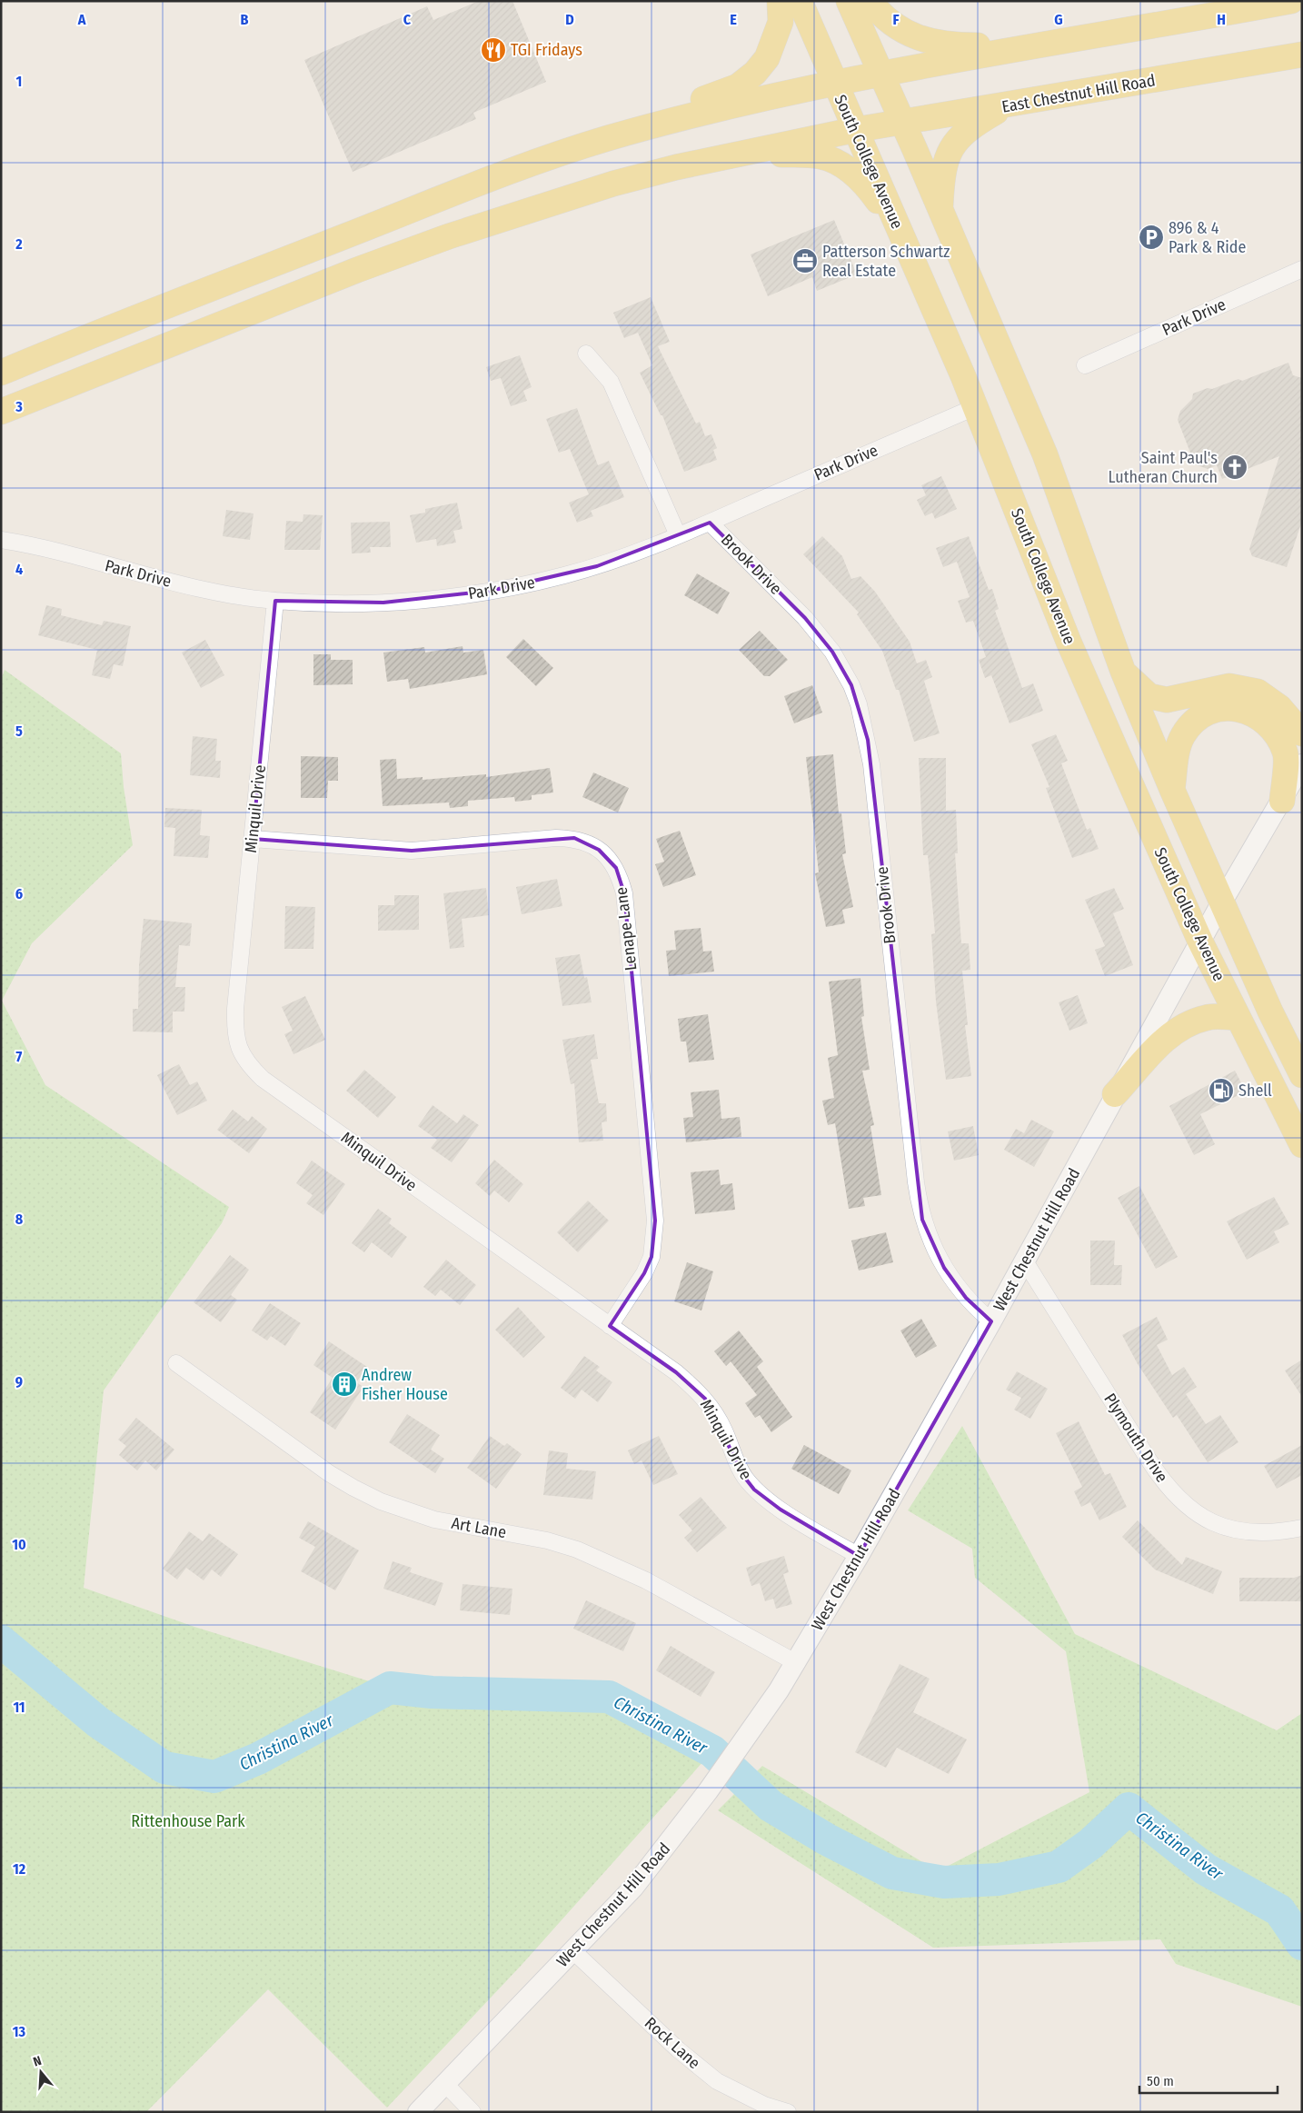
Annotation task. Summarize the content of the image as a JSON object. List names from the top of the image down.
{
  "streets": {
    "main road": ["East Chestnut Hill Road", "South College Avenue"],
    "street": [
      "Park Drive",
      "Brook Drive",
      "Minquil Drive",
      "Lenape Lane",
      "West Chestnut Hill Road",
      "Plymouth Drive",
      "Art Lane",
      "Rock Lane"
    ]
  },
  "crossings": [
    ["East Chestnut Hill Road", "South College Avenue"],
    ["South College Avenue", "Park Drive"],
    ["South College Avenue", "West Chestnut Hill Road"],
    ["Park Drive", "Brook Drive"],
    ["Park Drive", "Minquil Drive"],
    ["Brook Drive", "West Chestnut Hill Road"],
    ["Minquil Drive", "Lenape Lane"],
    ["Minquil Drive", "West Chestnut Hill Road"],
    ["West Chestnut Hill Road", "Plymouth Drive"],
    ["West Chestnut Hill Road", "Art Lane"],
    ["West Chestnut Hill Road", "Rock Lane"]
  ],
  "water": ["Christina River"],
  "parks": ["Rittenhouse Park"],
  "places": {
    "restaurant": ["TGI Fridays"],
    "parking": ["896 & 4 Park & Ride"],
    "office": ["Patterson Schwartz Real Estate"],
    "church": ["Saint Paul's Lutheran Church"],
    "fuel station": ["Shell"],
    "building": ["Andrew Fisher House"]
  },
  "scale_bar": "50 m",
  "north": "top",
  "grid": {
    "columns": [
      "A",
      "B",
      "C",
      "D",
      "E",
      "F",
      "G",
      "H"
    ],
    "rows": [
      "1",
      "2",
      "3",
      "4",
      "5",
      "6",
      "7",
      "8",
      "9",
      "10",
      "11",
      "12",
      "13"
    ]
  }
}
